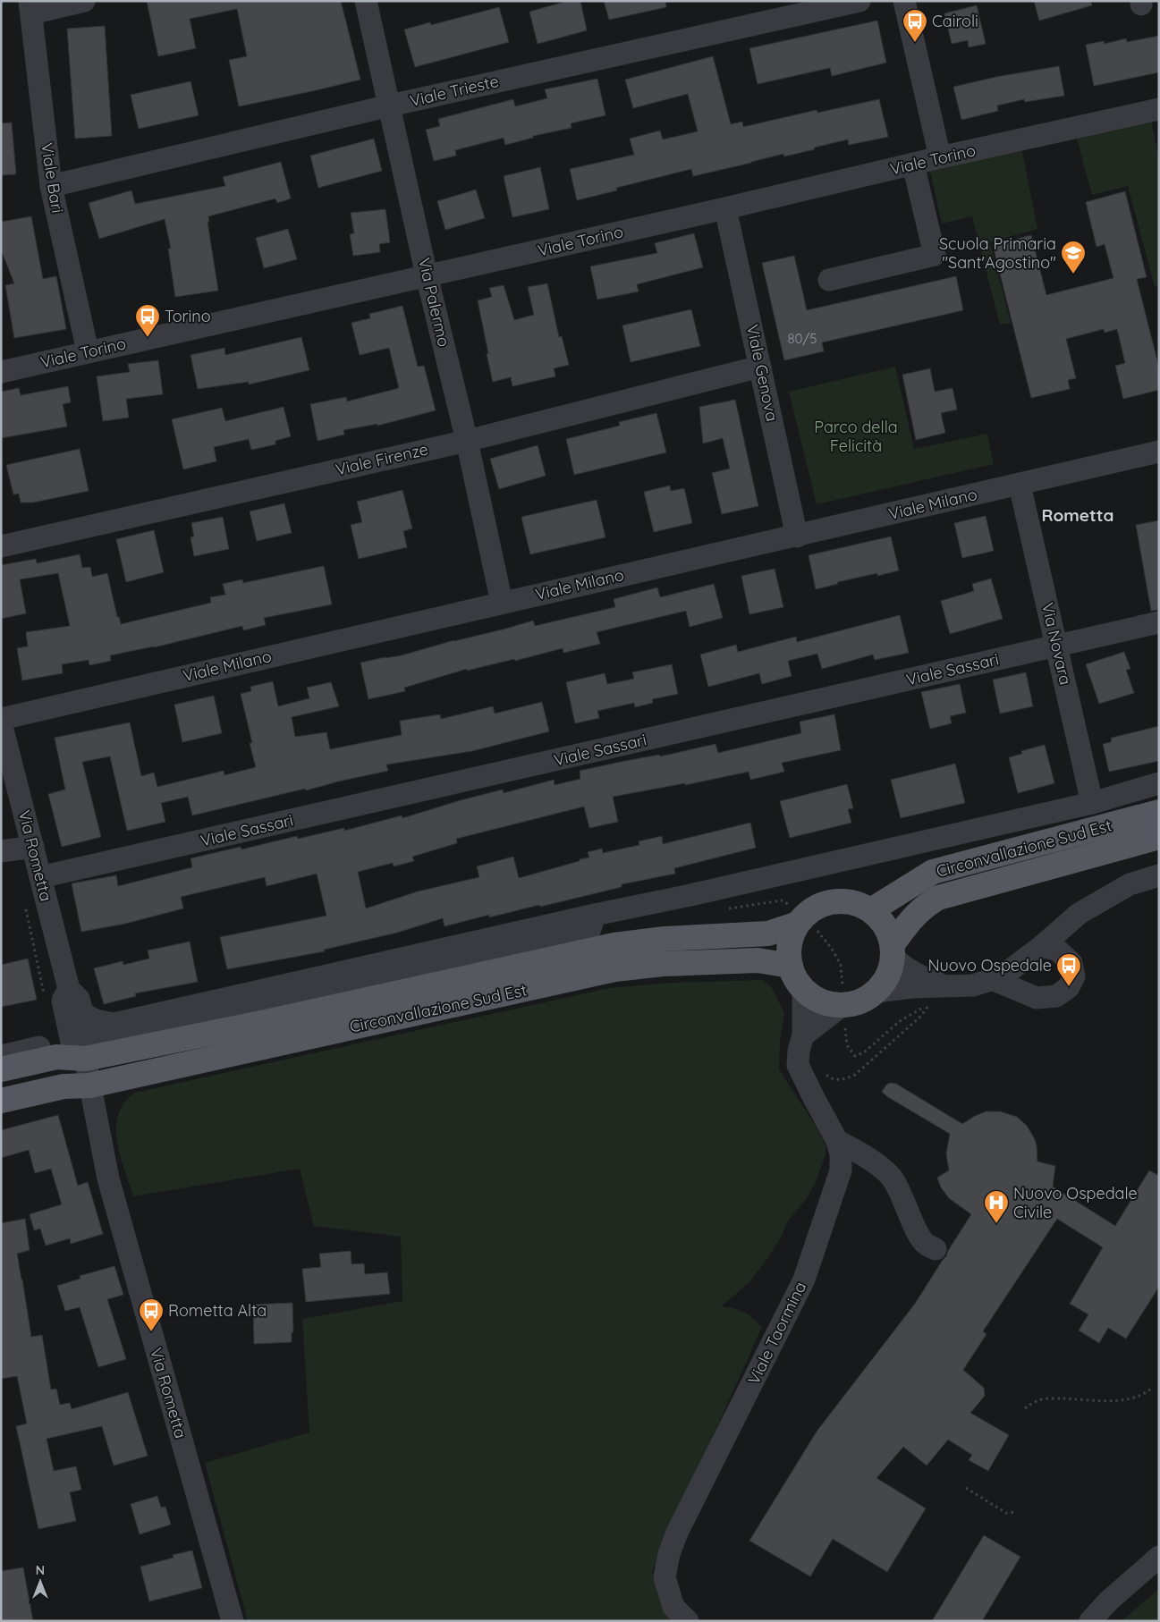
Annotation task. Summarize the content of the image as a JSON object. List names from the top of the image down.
{
  "streets": {
    "main road": ["Circonvallazione Sud Est"],
    "street": [
      "Viale Trieste",
      "Viale Torino",
      "Viale Bari",
      "Via Palermo",
      "Viale Genova",
      "Viale Firenze",
      "Viale Milano",
      "Via Novara",
      "Viale Sassari",
      "Via Rometta",
      "Viale Taormina"
    ]
  },
  "crossings": [
    ["Viale Trieste", "Viale Bari"],
    ["Viale Trieste", "Via Palermo"],
    ["Viale Torino", "Viale Bari"],
    ["Viale Torino", "Via Palermo"],
    ["Viale Torino", "Viale Genova"],
    ["Via Palermo", "Viale Firenze"],
    ["Via Palermo", "Viale Milano"],
    ["Viale Genova", "Viale Firenze"],
    ["Viale Genova", "Viale Milano"],
    ["Viale Milano", "Via Novara"],
    ["Via Novara", "Viale Sassari"],
    ["Viale Sassari", "Via Rometta"],
    ["Circonvallazione Sud Est", "Via Rometta"],
    ["Circonvallazione Sud Est", "Viale Taormina"]
  ],
  "districts": ["Rometta"],
  "parks": ["Parco della Felicità"],
  "places": {
    "bus stop": [
      "Cairoli",
      "Torino",
      "Nuovo Ospedale",
      "Rometta Alta"
    ],
    "school or university": ["Scuola Primaria \"Sant'Agostino\""],
    "hospital": ["Nuovo Ospedale Civile"]
  },
  "house_numbers": ["80/5"],
  "north": "top"
}
